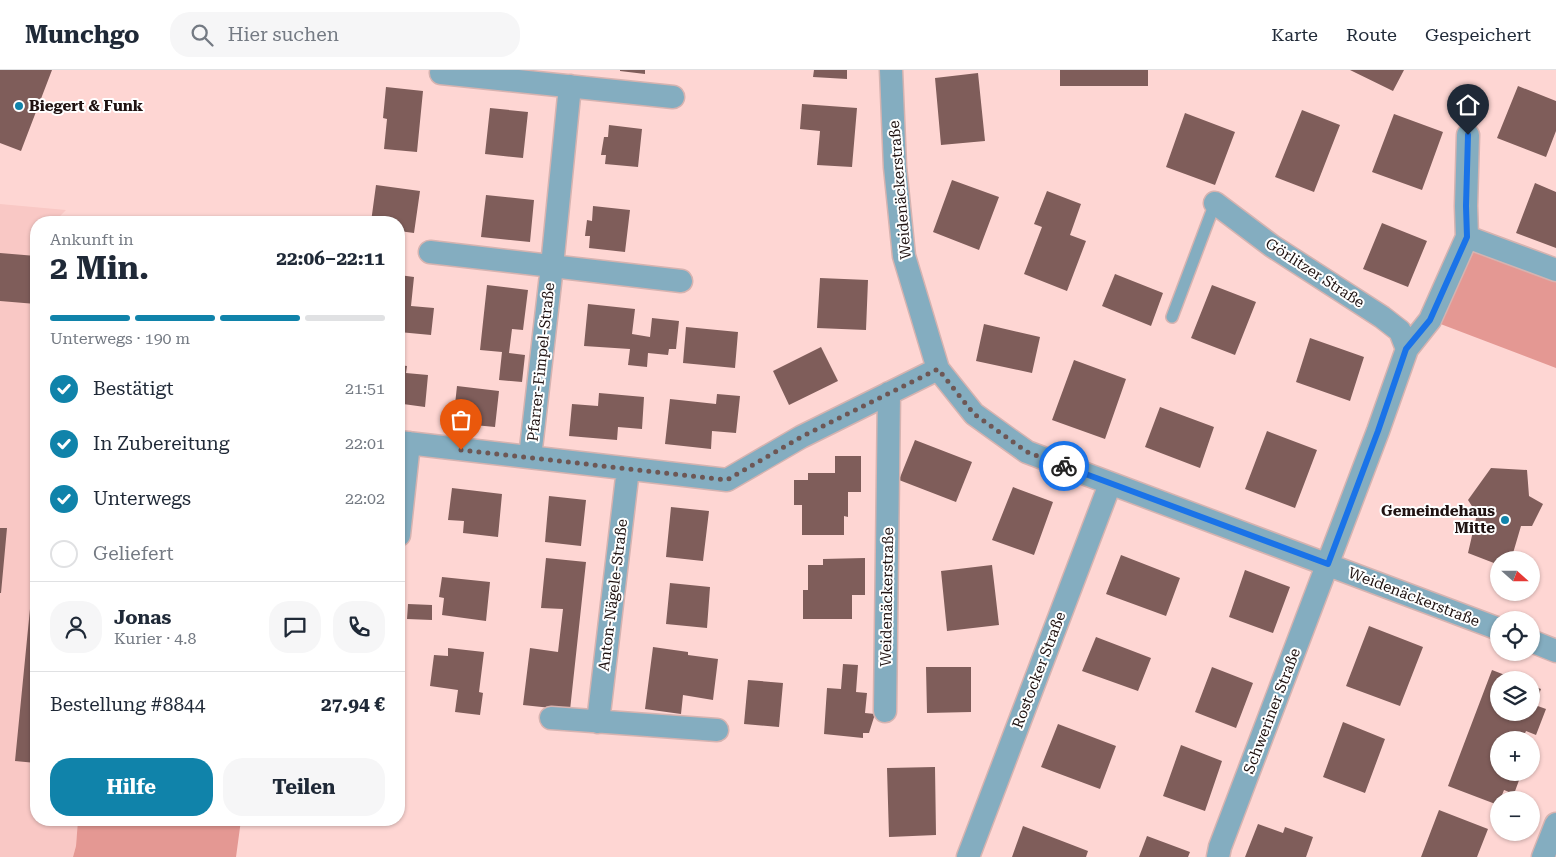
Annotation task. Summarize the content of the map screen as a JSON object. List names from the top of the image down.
{
  "streets": {
    "street": [
      "Weidenäckerstraße",
      "Görlitzer Straße",
      "Pfarrer-Fimpel-Straße",
      "Anton-Nägele-Straße",
      "Rostocker Straße",
      "Schweriner Straße"
    ]
  },
  "crossings": [
    ["Weidenäckerstraße", "Rostocker Straße"],
    ["Weidenäckerstraße", "Schweriner Straße"]
  ],
  "places": ["Biegert & Funk", "Gemeindehaus Mitte"],
  "north": "right",
  "page": {
    "header": "Munchgo",
    "search": "Hier suchen",
    "nav": ["Karte", "Route", "Gespeichert"],
    "heading": ["2 Min.", "Ankunft in", "22:06–22:11"],
    "panel": [
      "Jonas",
      "Kurier · 4.8",
      "Bestellung #8844",
      "27.94 €"
    ],
    "bar": "Unterwegs · 190 m",
    "list": [
      ["Bestätigt", "21:51"],
      ["In Zubereitung", "22:01"],
      ["Unterwegs", "22:02"],
      "Geliefert"
    ],
    "map_buttons": ["+", "−"],
    "buttons": ["Hilfe", "Teilen"]
  }
}
